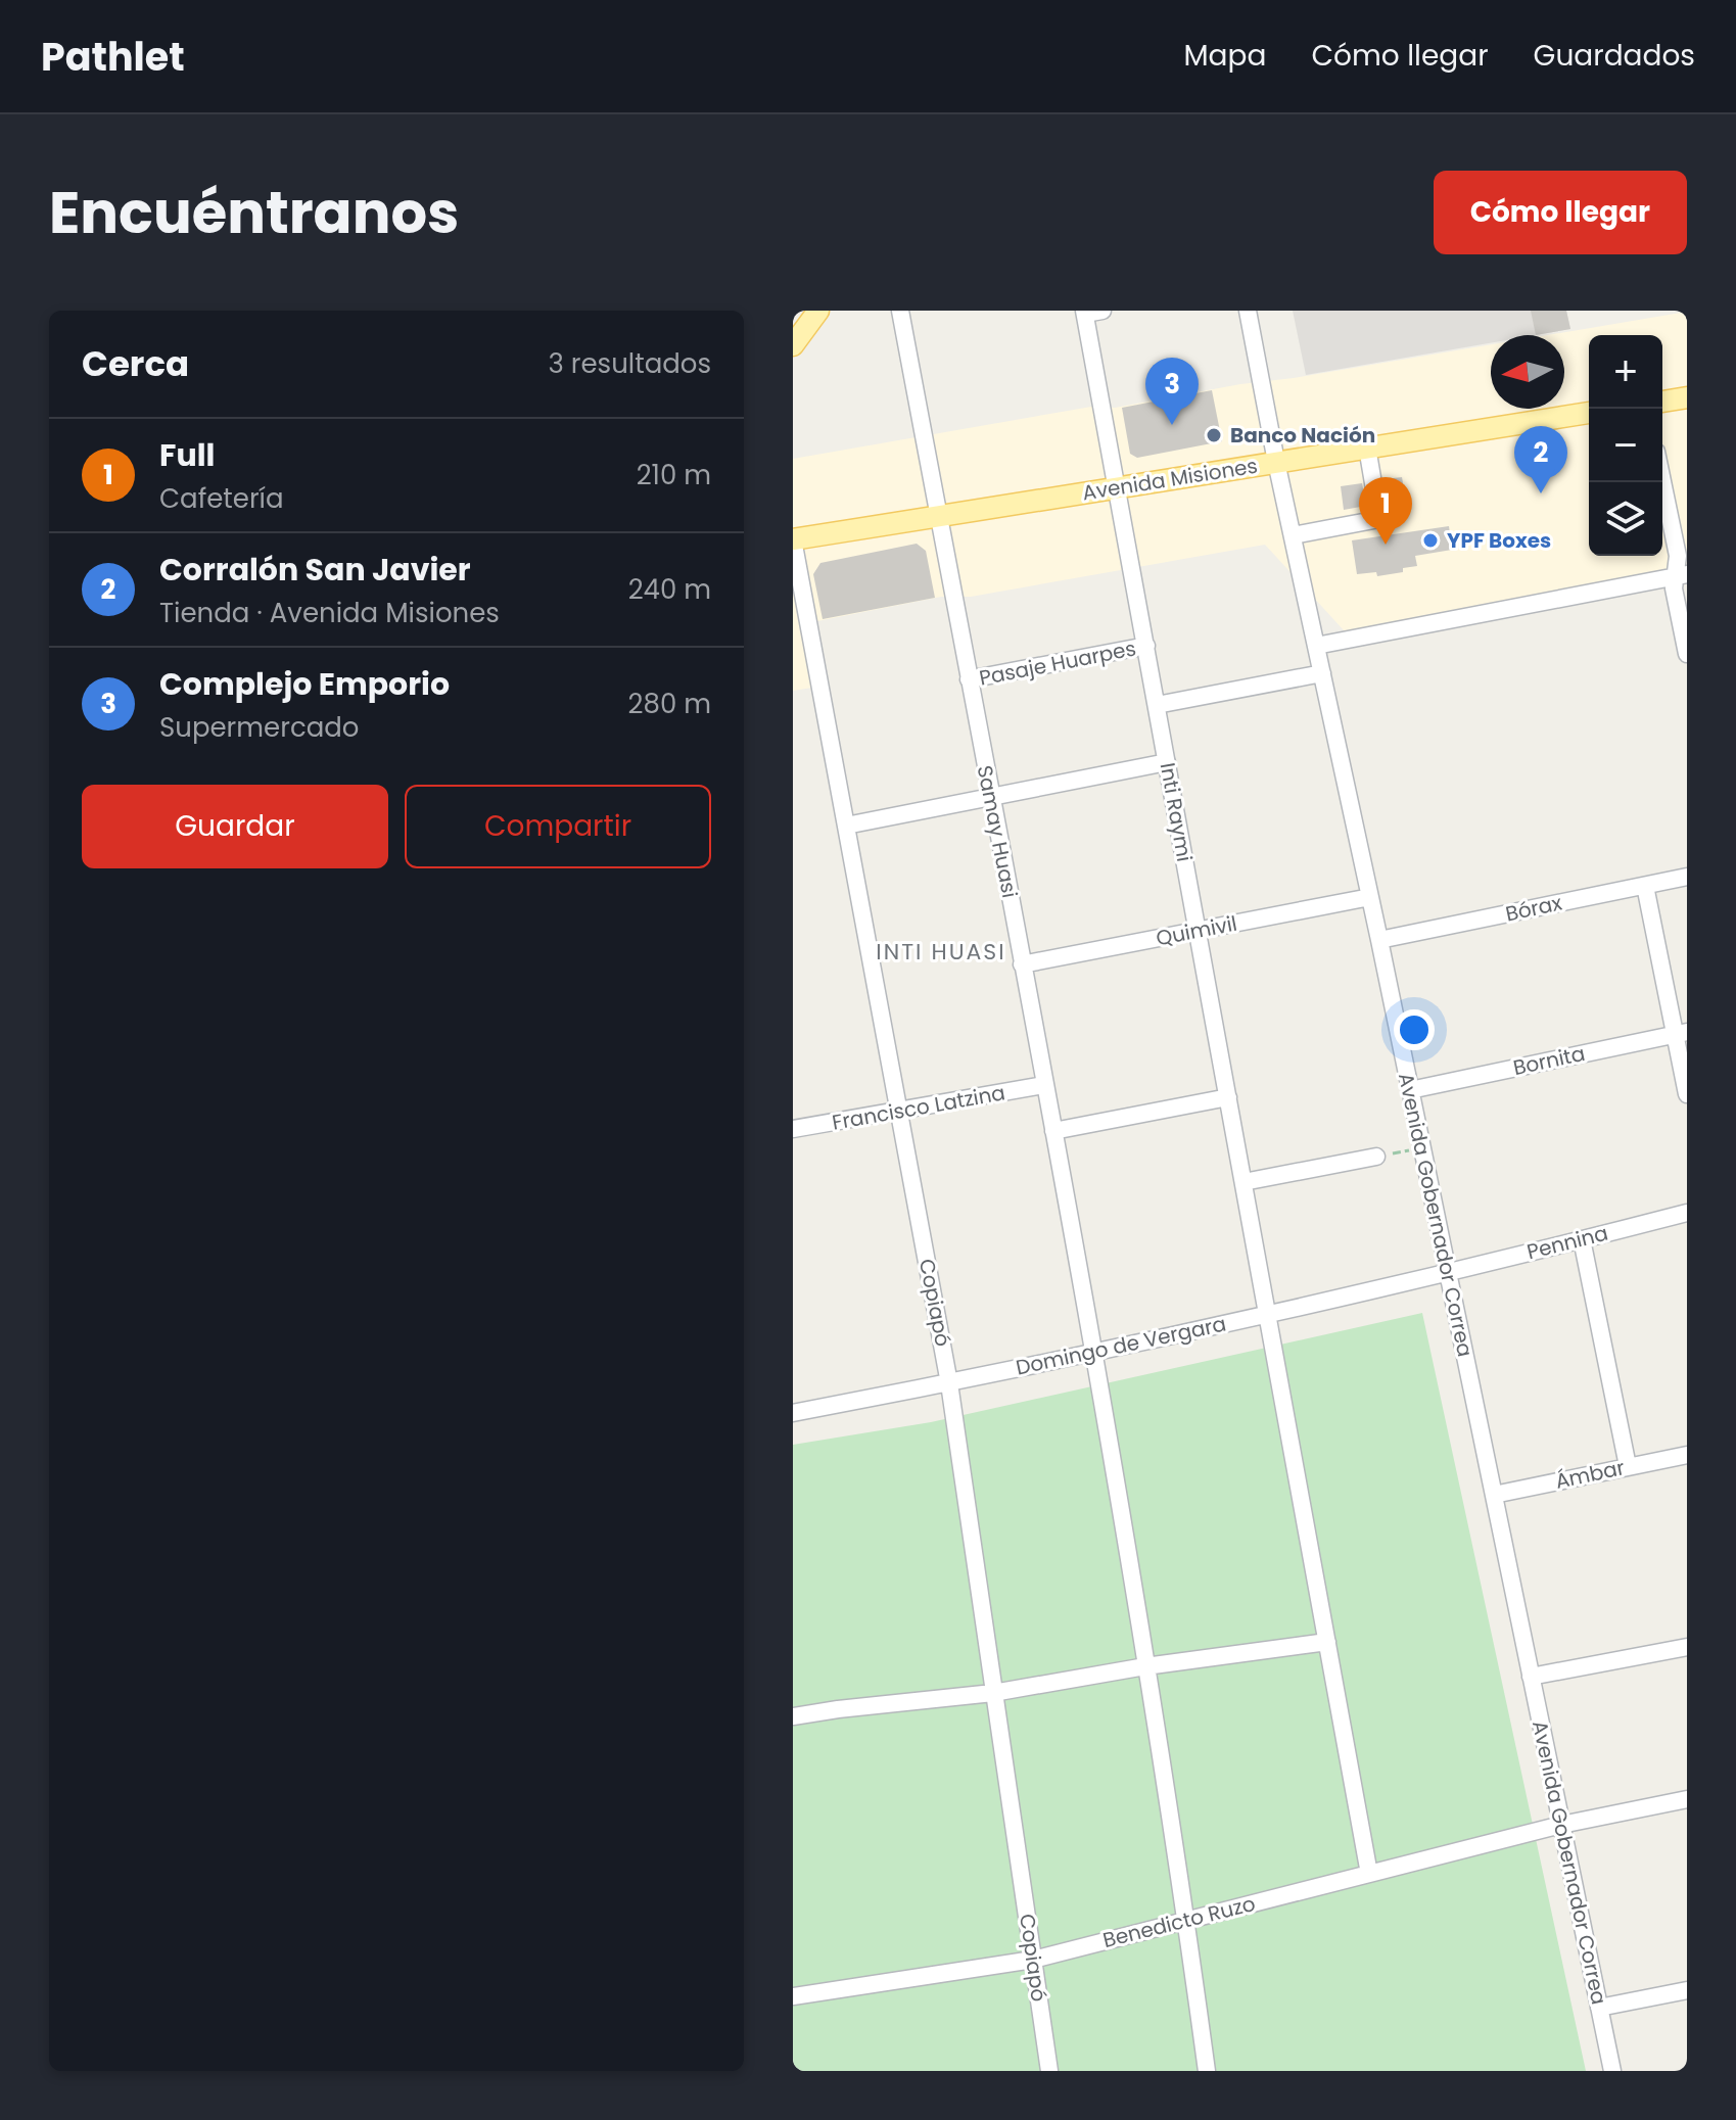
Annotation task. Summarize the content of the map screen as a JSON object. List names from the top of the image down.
{
  "streets": {
    "main road": ["Avenida Misiones"],
    "street": [
      "Pasaje Huarpes",
      "Inti Raymi",
      "Samay Huasi",
      "Bórax",
      "Quimivil",
      "Bornita",
      "Francisco Latzina",
      "Avenida Gobernador Correa",
      "Pennina",
      "Copiapó",
      "Domingo de Vergara",
      "Ámbar",
      "Benedicto Ruzo"
    ]
  },
  "crossings": [
    ["Avenida Misiones", "Inti Raymi"],
    ["Avenida Misiones", "Samay Huasi"],
    ["Avenida Misiones", "Avenida Gobernador Correa"],
    ["Avenida Misiones", "Copiapó"],
    ["Pasaje Huarpes", "Inti Raymi"],
    ["Pasaje Huarpes", "Samay Huasi"],
    ["Inti Raymi", "Quimivil"],
    ["Inti Raymi", "Domingo de Vergara"],
    ["Inti Raymi", "Benedicto Ruzo"],
    ["Samay Huasi", "Quimivil"],
    ["Samay Huasi", "Francisco Latzina"],
    ["Samay Huasi", "Domingo de Vergara"],
    ["Samay Huasi", "Benedicto Ruzo"],
    ["Bórax", "Avenida Gobernador Correa"],
    ["Quimivil", "Avenida Gobernador Correa"],
    ["Bornita", "Avenida Gobernador Correa"],
    ["Francisco Latzina", "Copiapó"],
    ["Avenida Gobernador Correa", "Pennina"],
    ["Avenida Gobernador Correa", "Domingo de Vergara"],
    ["Avenida Gobernador Correa", "Ámbar"],
    ["Avenida Gobernador Correa", "Benedicto Ruzo"],
    ["Pennina", "Domingo de Vergara"],
    ["Copiapó", "Domingo de Vergara"],
    ["Copiapó", "Benedicto Ruzo"]
  ],
  "districts": ["INTI HUASI"],
  "places": ["Banco Nación", "YPF Boxes"],
  "north": "left",
  "page": {
    "header": "Pathlet",
    "nav": ["Mapa", "Cómo llegar", "Guardados"],
    "title": "Encuéntranos",
    "buttons": [
      "Cómo llegar",
      ["Guardar", "Compartir"]
    ],
    "heading": ["Cerca", "3 resultados"],
    "map_buttons": ["+", "−"],
    "pins": ["3", "2", "1"],
    "list": [
      {
        "mark": "1",
        "name": "Full",
        "note": "Cafetería",
        "value": "210 m"
      },
      {
        "mark": "2",
        "name": "Corralón San Javier",
        "note": "Tienda · Avenida Misiones",
        "value": "240 m"
      },
      {
        "mark": "3",
        "name": "Complejo Emporio",
        "note": "Supermercado",
        "value": "280 m"
      }
    ]
  }
}
